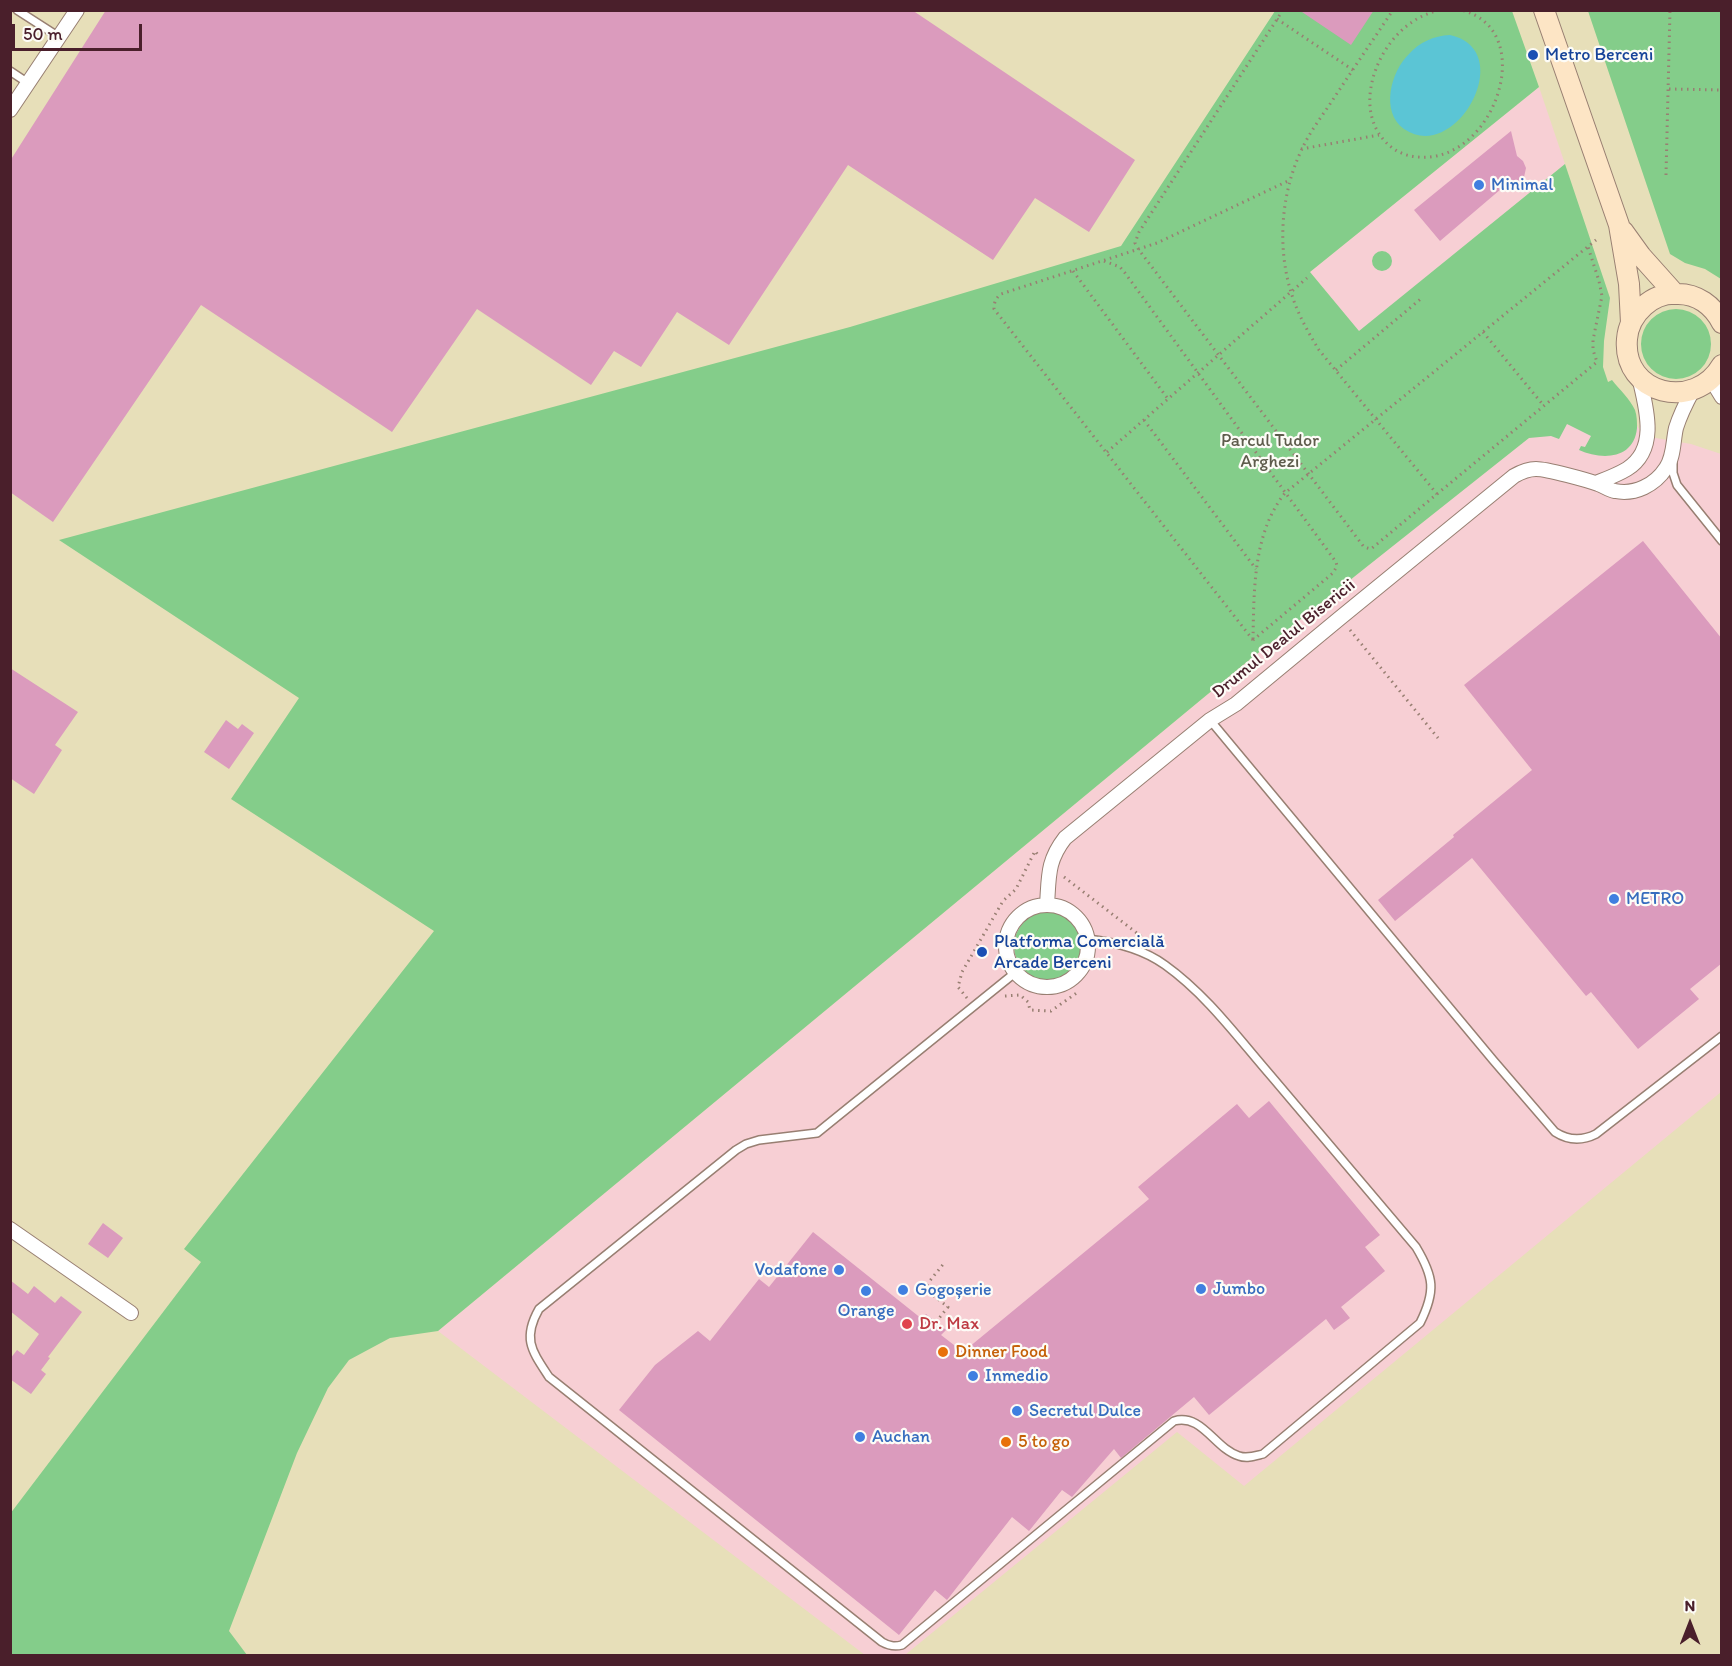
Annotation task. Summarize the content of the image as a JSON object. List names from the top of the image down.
{
  "streets": {
    "street": ["Drumul Dealul Bisericii"]
  },
  "parks": ["Parcul Tudor Arghezi"],
  "places": [
    "Metro Berceni",
    "Minimal",
    "METRO",
    "Platforma Comercială Arcade Berceni",
    "Vodafone",
    "Jumbo",
    "Gogoșerie",
    "Orange",
    "Dr. Max",
    "Dinner Food",
    "Inmedio",
    "Secretul Dulce",
    "Auchan",
    "5 to go"
  ],
  "scale_bar": "50 m",
  "north": "top"
}
